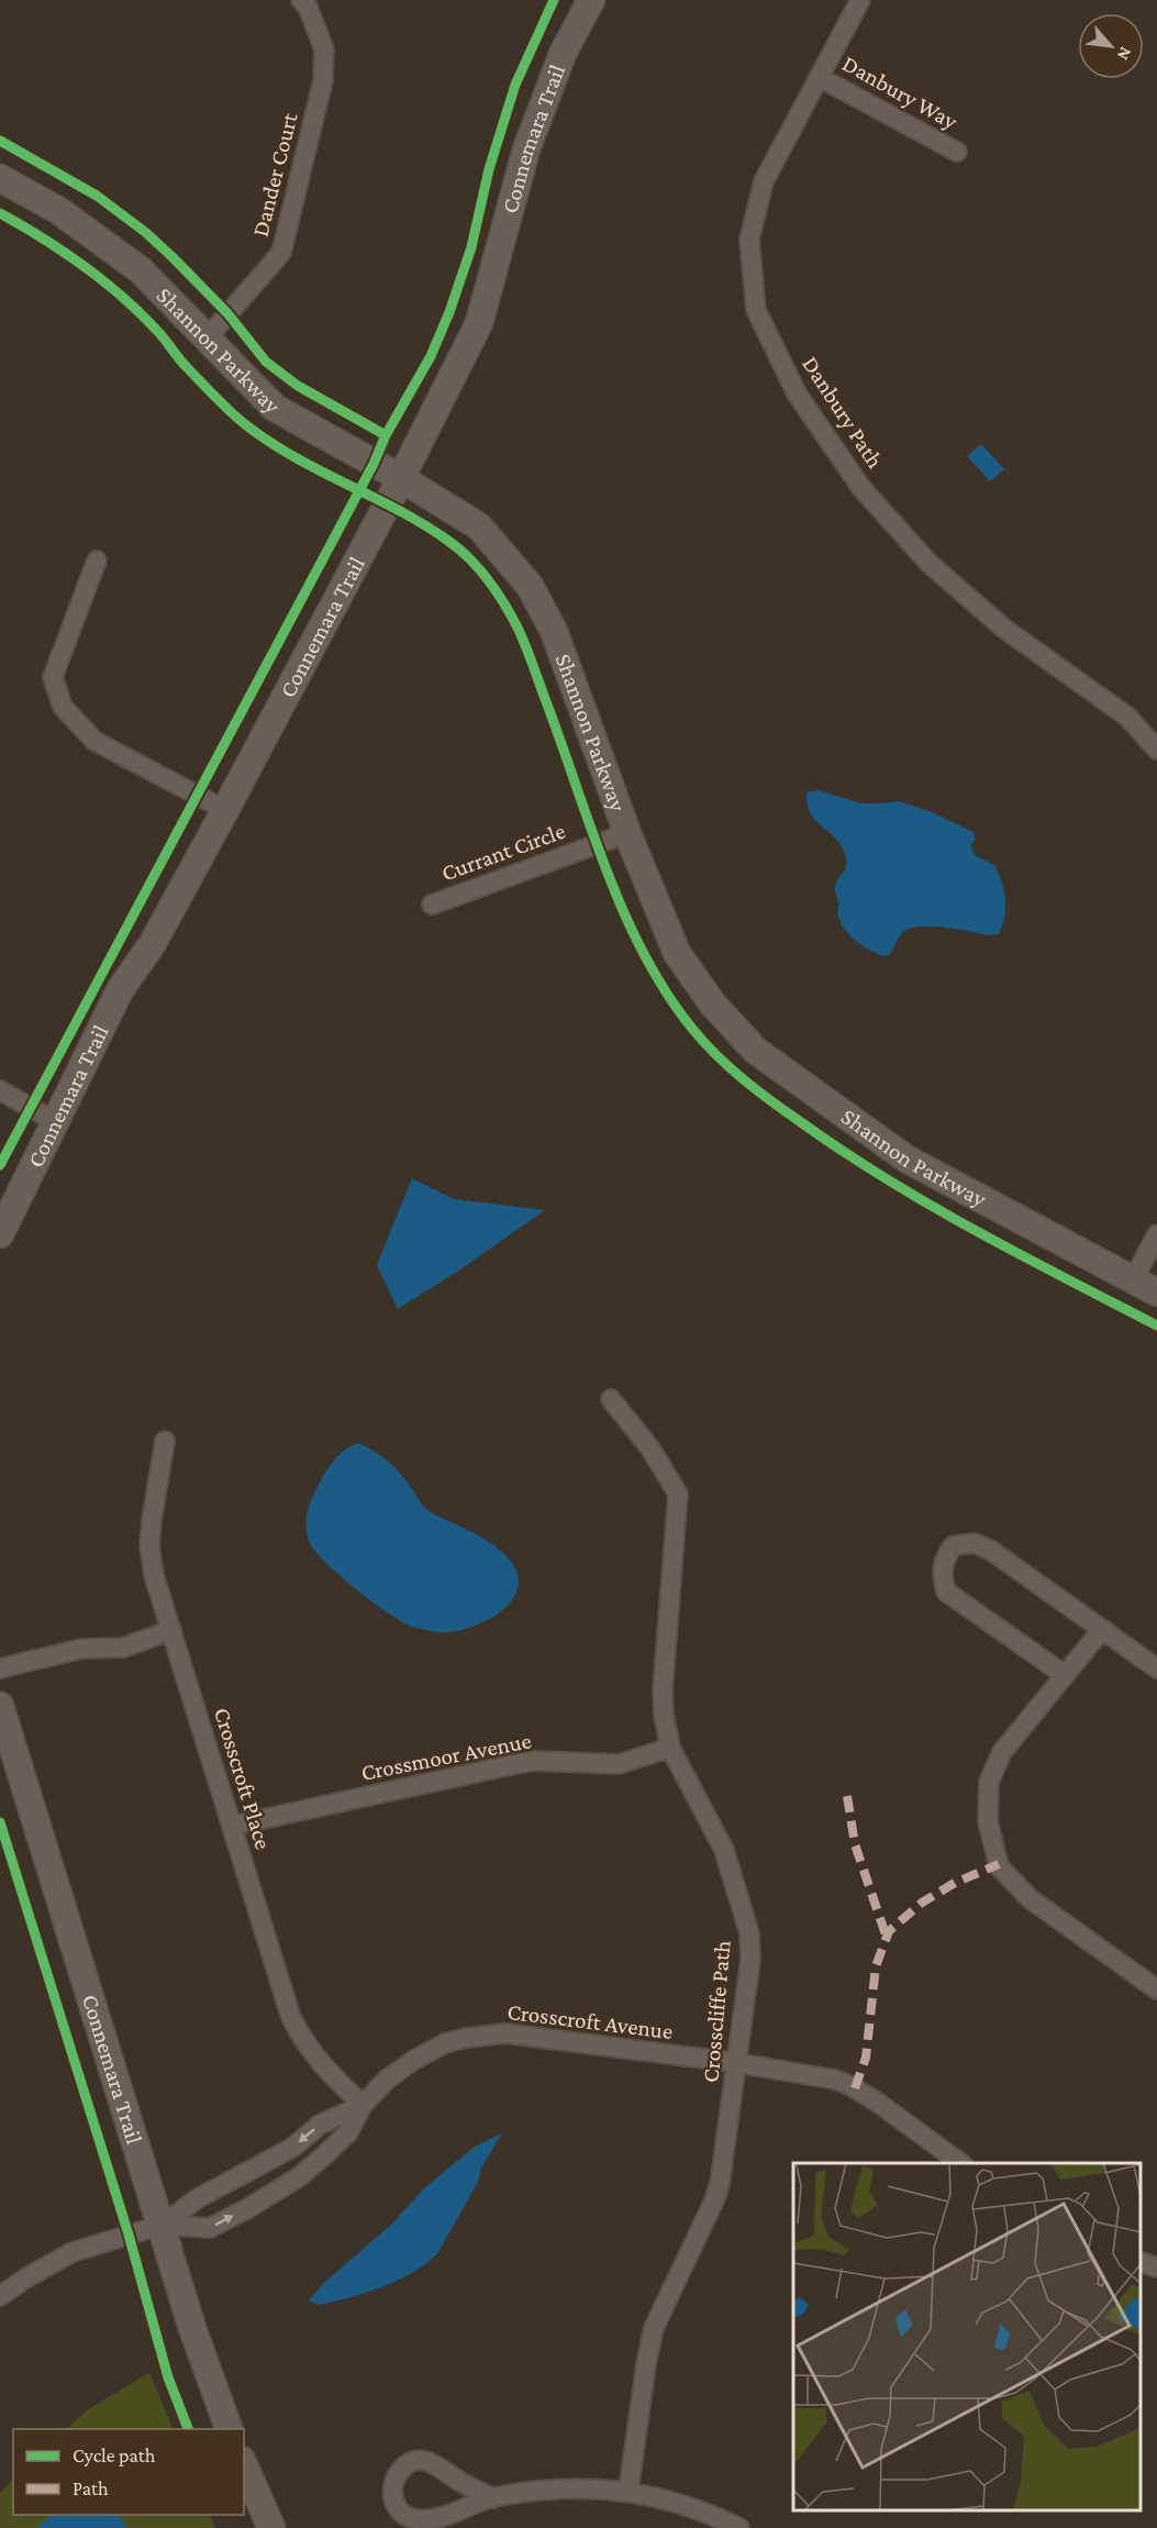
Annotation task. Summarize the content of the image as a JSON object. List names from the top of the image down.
{
  "streets": {
    "street": [
      "Danbury Way",
      "Connemara Trail",
      "Dander Court",
      "Shannon Parkway",
      "Danbury Path",
      "Currant Circle",
      "Crossmoor Avenue",
      "Crosscroft Place",
      "Crosscliffe Path",
      "Crosscroft Avenue"
    ]
  },
  "crossings": [
    ["Danbury Way", "Danbury Path"],
    ["Connemara Trail", "Shannon Parkway"],
    ["Connemara Trail", "Crosscroft Avenue"],
    ["Dander Court", "Shannon Parkway"],
    ["Shannon Parkway", "Currant Circle"],
    ["Crossmoor Avenue", "Crosscroft Place"],
    ["Crossmoor Avenue", "Crosscliffe Path"],
    ["Crosscroft Place", "Crosscroft Avenue"],
    ["Crosscliffe Path", "Crosscroft Avenue"]
  ],
  "legend": ["Cycle path", "Path"],
  "north": "bottom right"
}
